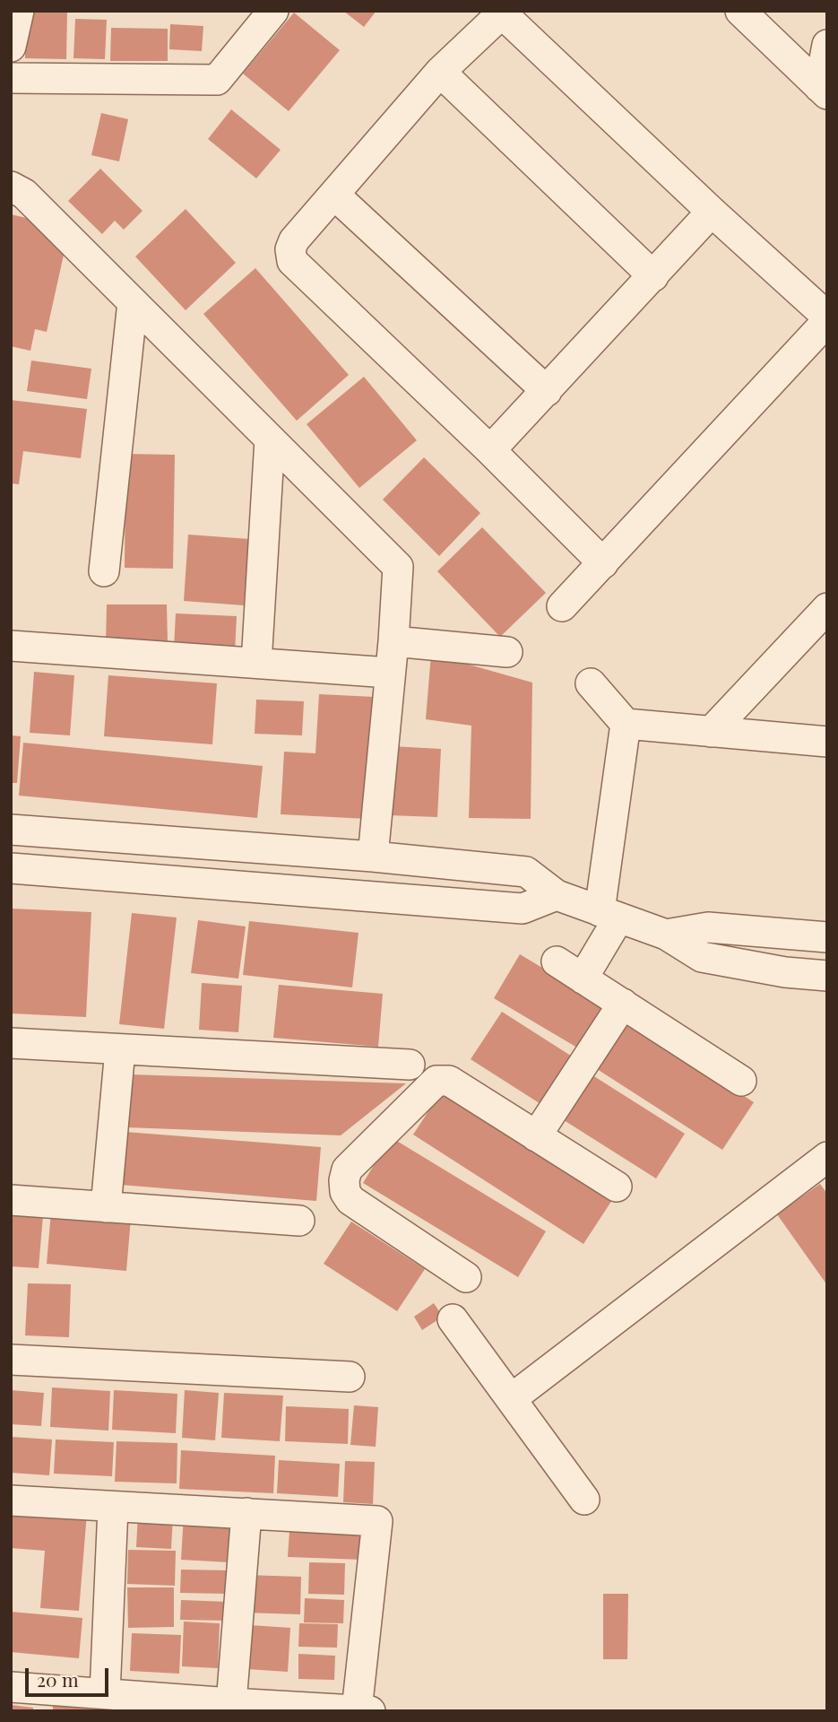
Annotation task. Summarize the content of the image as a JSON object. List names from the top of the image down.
{
  "scale_bar": "20 m"
}
